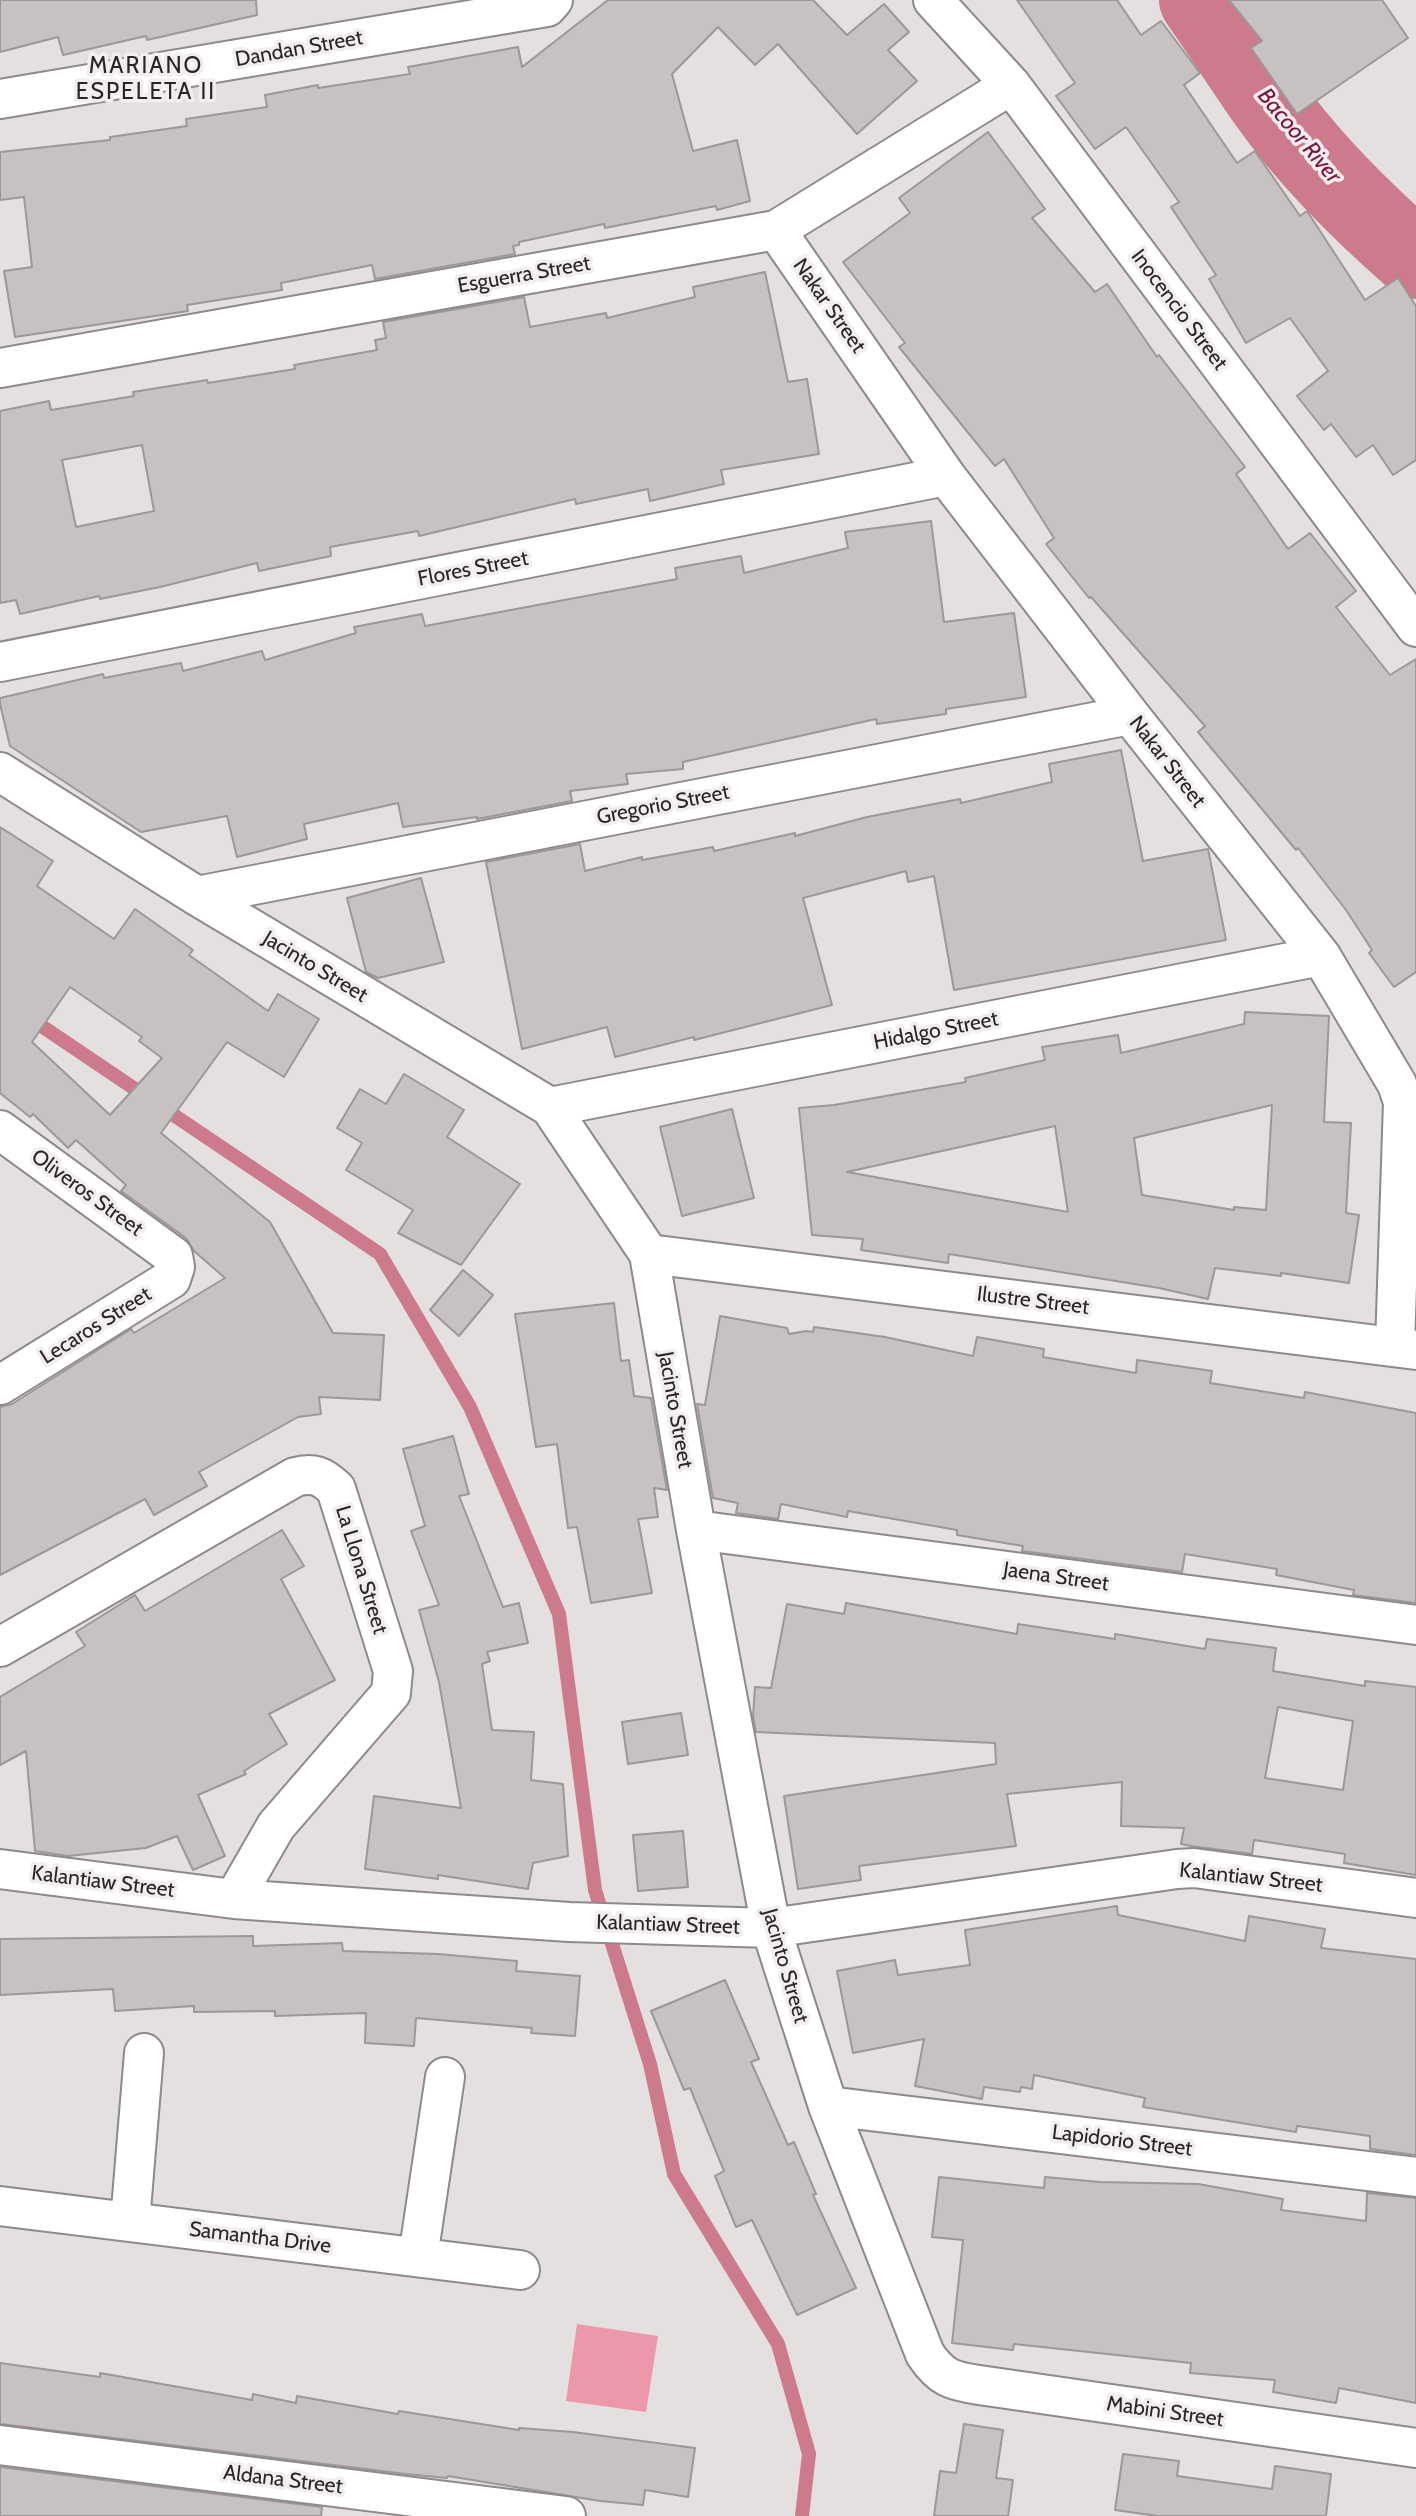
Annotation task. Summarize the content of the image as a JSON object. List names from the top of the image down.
{
  "streets": {
    "street": [
      "Dandan Street",
      "Esguerra Street",
      "Nakar Street",
      "Inocencio Street",
      "Flores Street",
      "Gregorio Street",
      "Jacinto Street",
      "Hidalgo Street",
      "Oliveros Street",
      "Ilustre Street",
      "Lecaros Street",
      "La Llona Street",
      "Jaena Street",
      "Kalantiaw Street",
      "Lapidorio Street",
      "Samantha Drive",
      "Mabini Street",
      "Aldana Street"
    ]
  },
  "crossings": [
    ["Esguerra Street", "Nakar Street"],
    ["Esguerra Street", "Inocencio Street"],
    ["Nakar Street", "Flores Street"],
    ["Nakar Street", "Gregorio Street"],
    ["Nakar Street", "Hidalgo Street"],
    ["Nakar Street", "Ilustre Street"],
    ["Gregorio Street", "Jacinto Street"],
    ["Jacinto Street", "Hidalgo Street"],
    ["Jacinto Street", "Ilustre Street"],
    ["Jacinto Street", "Jaena Street"],
    ["Jacinto Street", "Kalantiaw Street"],
    ["Jacinto Street", "Lapidorio Street"],
    ["Jacinto Street", "Mabini Street"],
    ["Oliveros Street", "Lecaros Street"],
    ["La Llona Street", "Kalantiaw Street"]
  ],
  "districts": ["MARIANO ESPELETA II"],
  "water": ["Bacoor River"]
}
